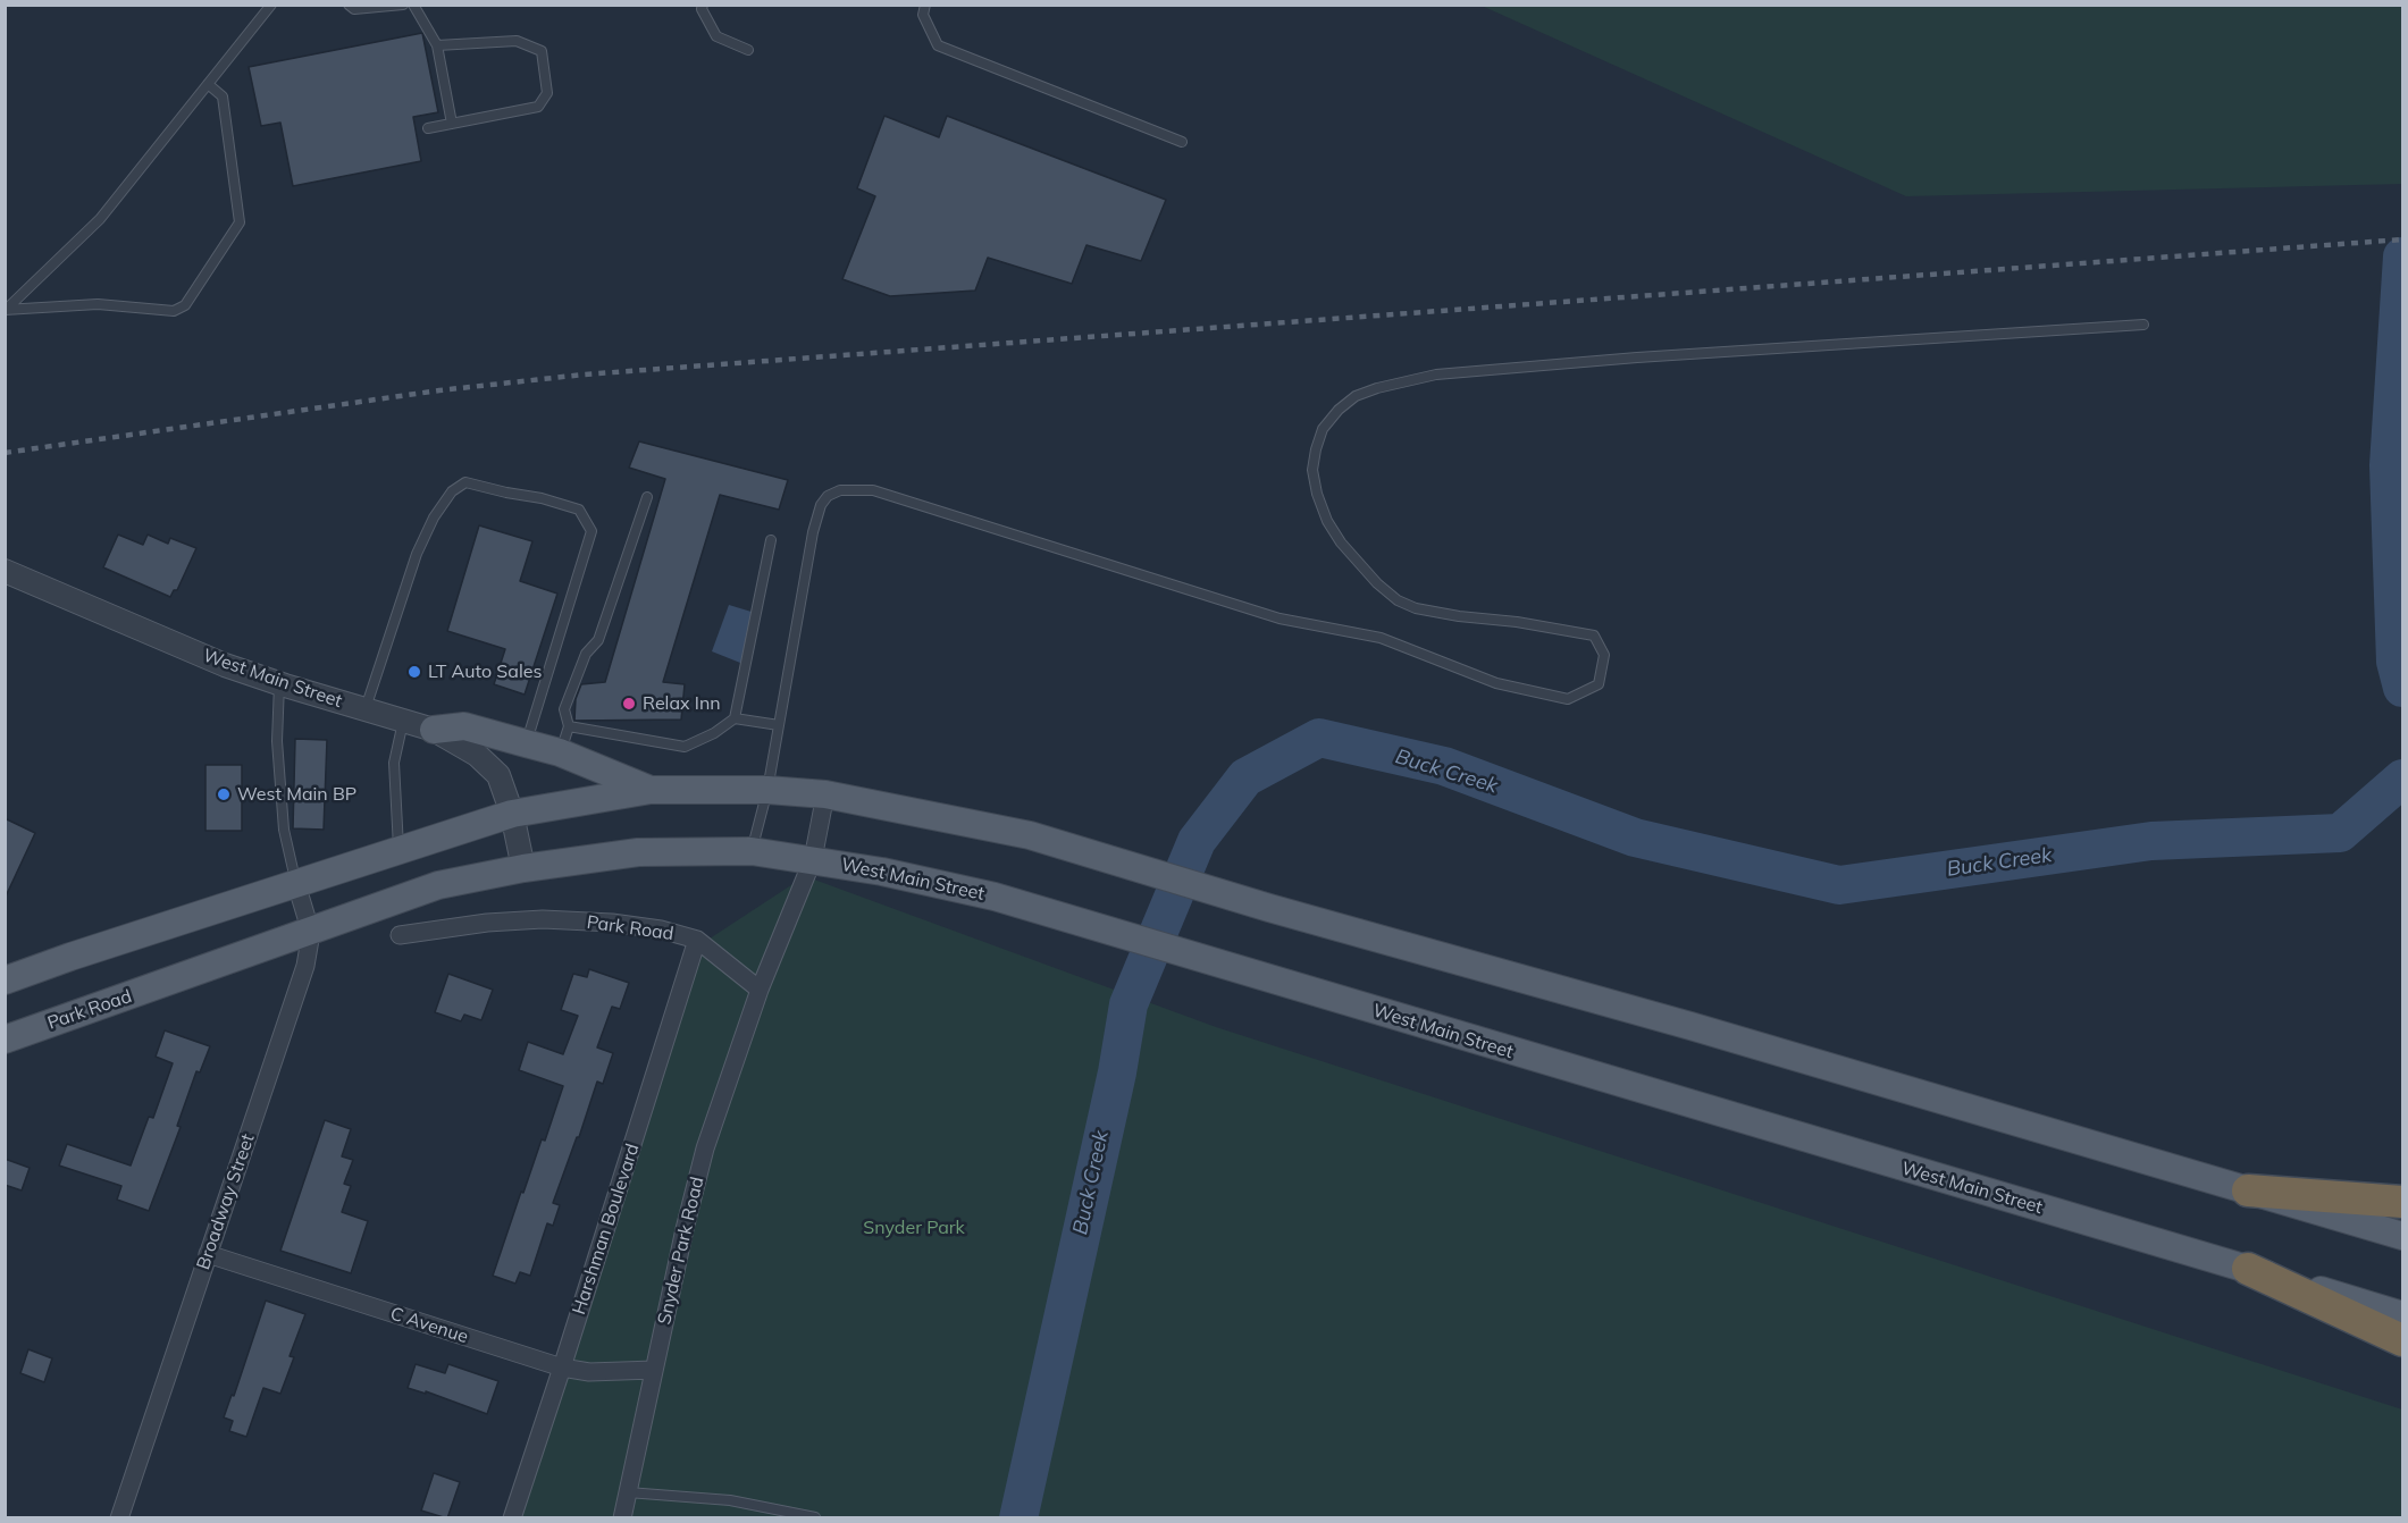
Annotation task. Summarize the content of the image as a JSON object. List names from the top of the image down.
{
  "streets": {
    "main road": ["West Main Street", "Park Road"],
    "street": [
      "Broadway Street",
      "Harshman Boulevard",
      "Snyder Park Road",
      "C Avenue"
    ]
  },
  "crossings": [
    ["West Main Street", "Park Road"],
    ["Park Road", "Broadway Street"],
    ["Park Road", "Harshman Boulevard"],
    ["Park Road", "Snyder Park Road"],
    ["Broadway Street", "C Avenue"],
    ["Harshman Boulevard", "C Avenue"],
    ["Snyder Park Road", "C Avenue"]
  ],
  "water": ["Buck Creek"],
  "parks": ["Snyder Park"],
  "places": ["LT Auto Sales", "Relax Inn", "West Main BP"]
}
